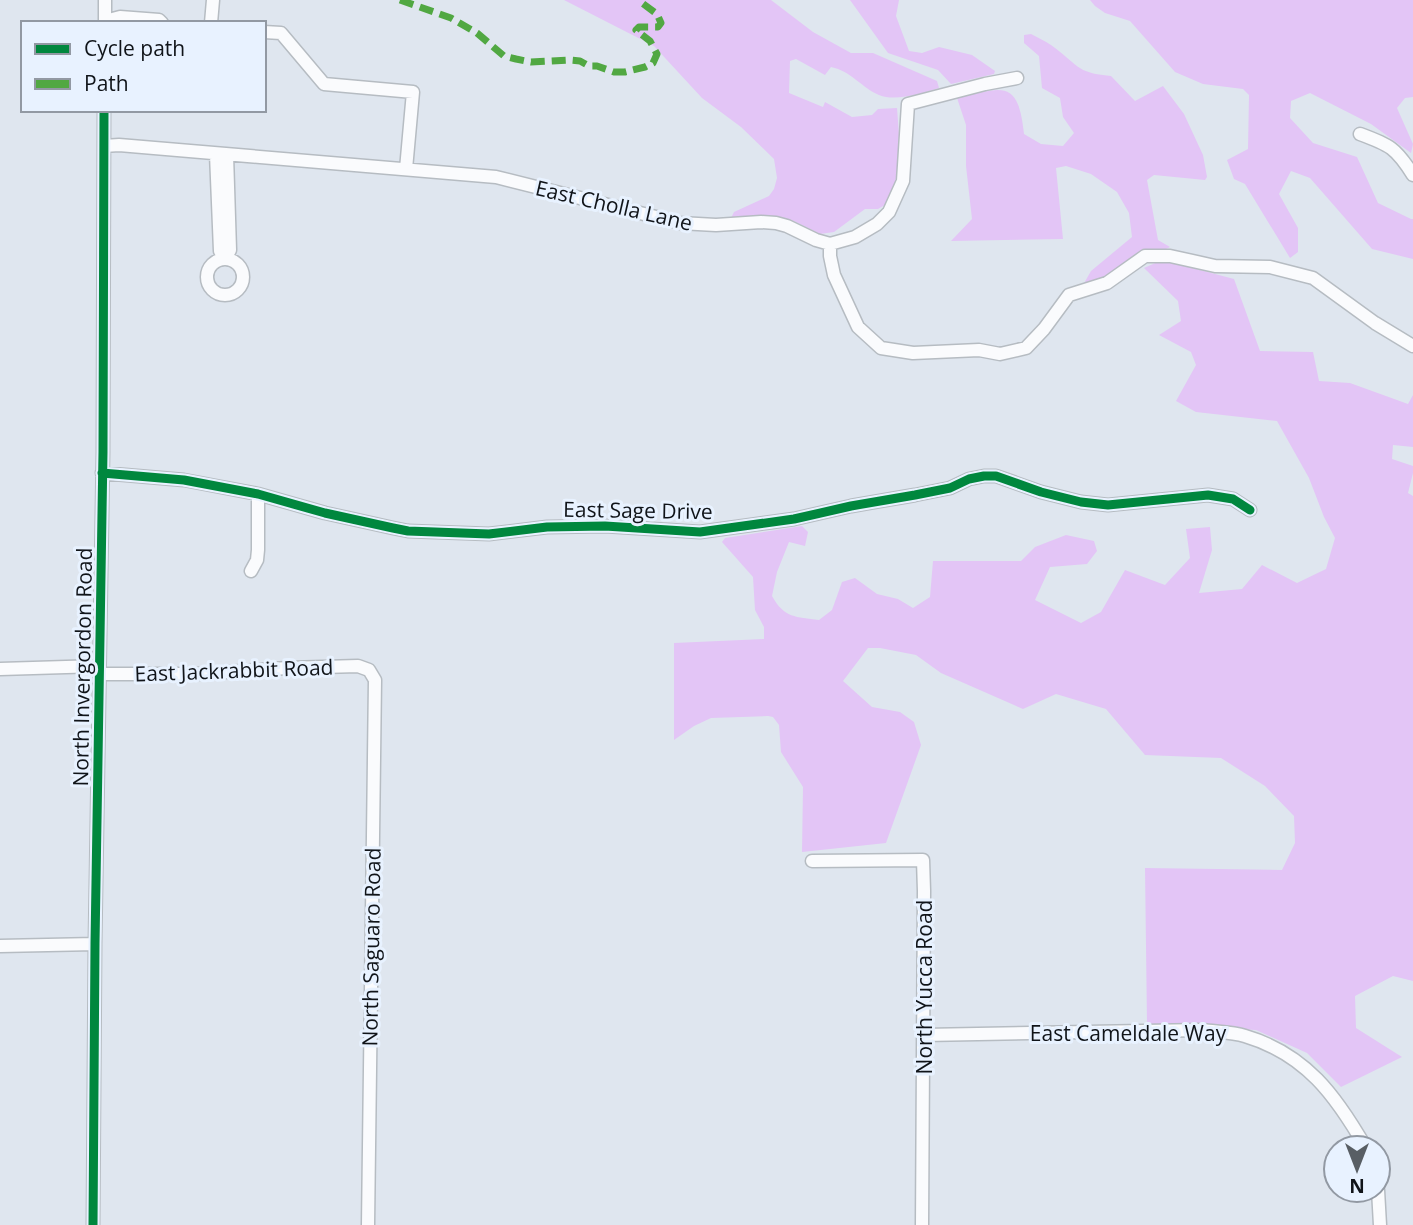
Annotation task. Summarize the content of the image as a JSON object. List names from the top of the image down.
{
  "streets": {
    "street": [
      "East Cholla Lane",
      "East Sage Drive",
      "North Invergordon Road",
      "East Jackrabbit Road",
      "North Saguaro Road",
      "North Yucca Road",
      "East Cameldale Way"
    ]
  },
  "crossings": [
    ["East Cholla Lane", "North Invergordon Road"],
    ["East Sage Drive", "North Invergordon Road"],
    ["North Invergordon Road", "East Jackrabbit Road"],
    ["East Jackrabbit Road", "North Saguaro Road"],
    ["North Yucca Road", "East Cameldale Way"]
  ],
  "legend": ["Cycle path", "Path"],
  "north": "bottom"
}
